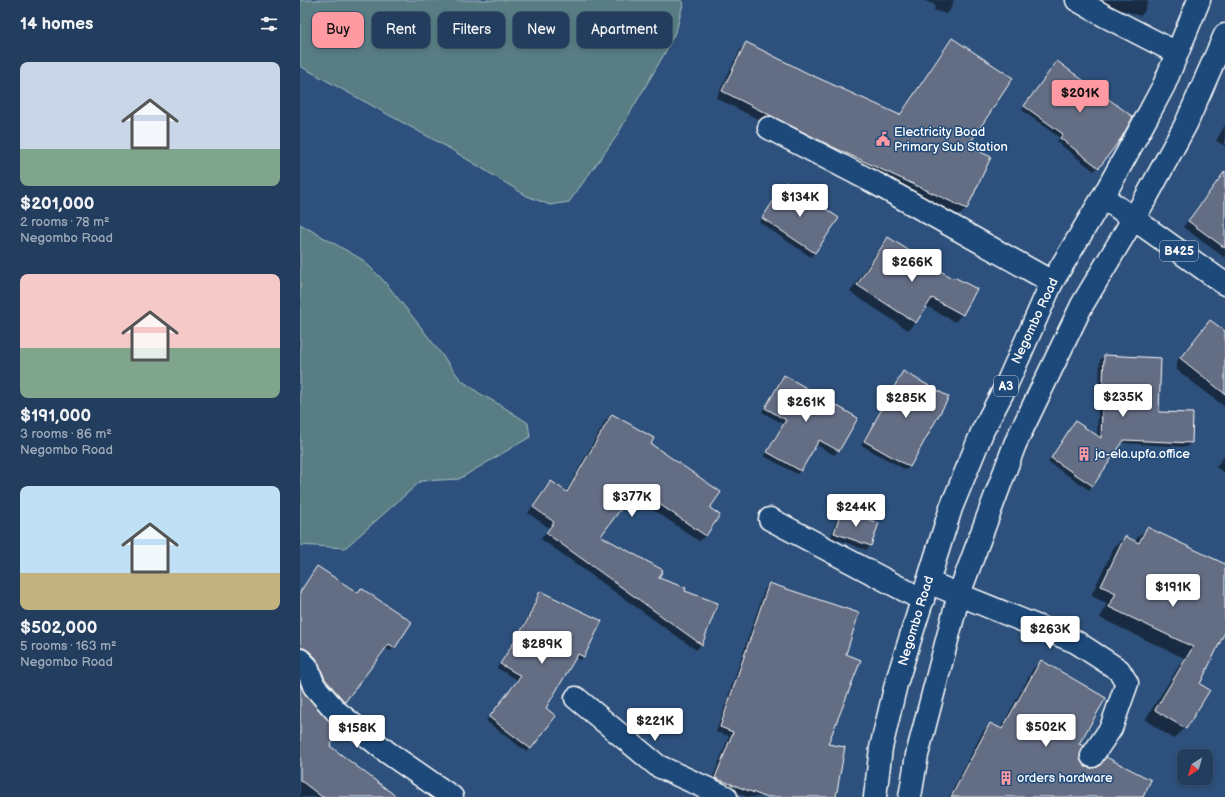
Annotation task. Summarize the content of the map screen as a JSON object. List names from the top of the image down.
{
  "streets": {
    "main road": ["B425", "Negombo Road", "A3"]
  },
  "crossings": [
    ["B425", "A3"]
  ],
  "places": {
    "public building": ["Electricity Boad Primary Sub Station"],
    "building": ["ja-ela.upfa.office", "orders hardware"]
  },
  "north": "bottom left",
  "page": {
    "heading": "14 homes",
    "chip": [
      "Buy",
      "Rent",
      "Filters",
      "New",
      "Apartment"
    ],
    "list": [
      {
        "name": "$201,000",
        "note": "2 rooms · 78 m² · Negombo Road"
      },
      {
        "name": "$191,000",
        "note": "3 rooms · 86 m² · Negombo Road"
      },
      {
        "name": "$502,000",
        "note": "5 rooms · 163 m² · Negombo Road"
      }
    ],
    "price": [
      "$201K",
      "$134K",
      "$266K",
      "$235K",
      "$285K",
      "$261K",
      "$377K",
      "$244K",
      "$191K",
      "$263K",
      "$289K",
      "$221K",
      "$502K",
      "$158K"
    ]
  }
}
